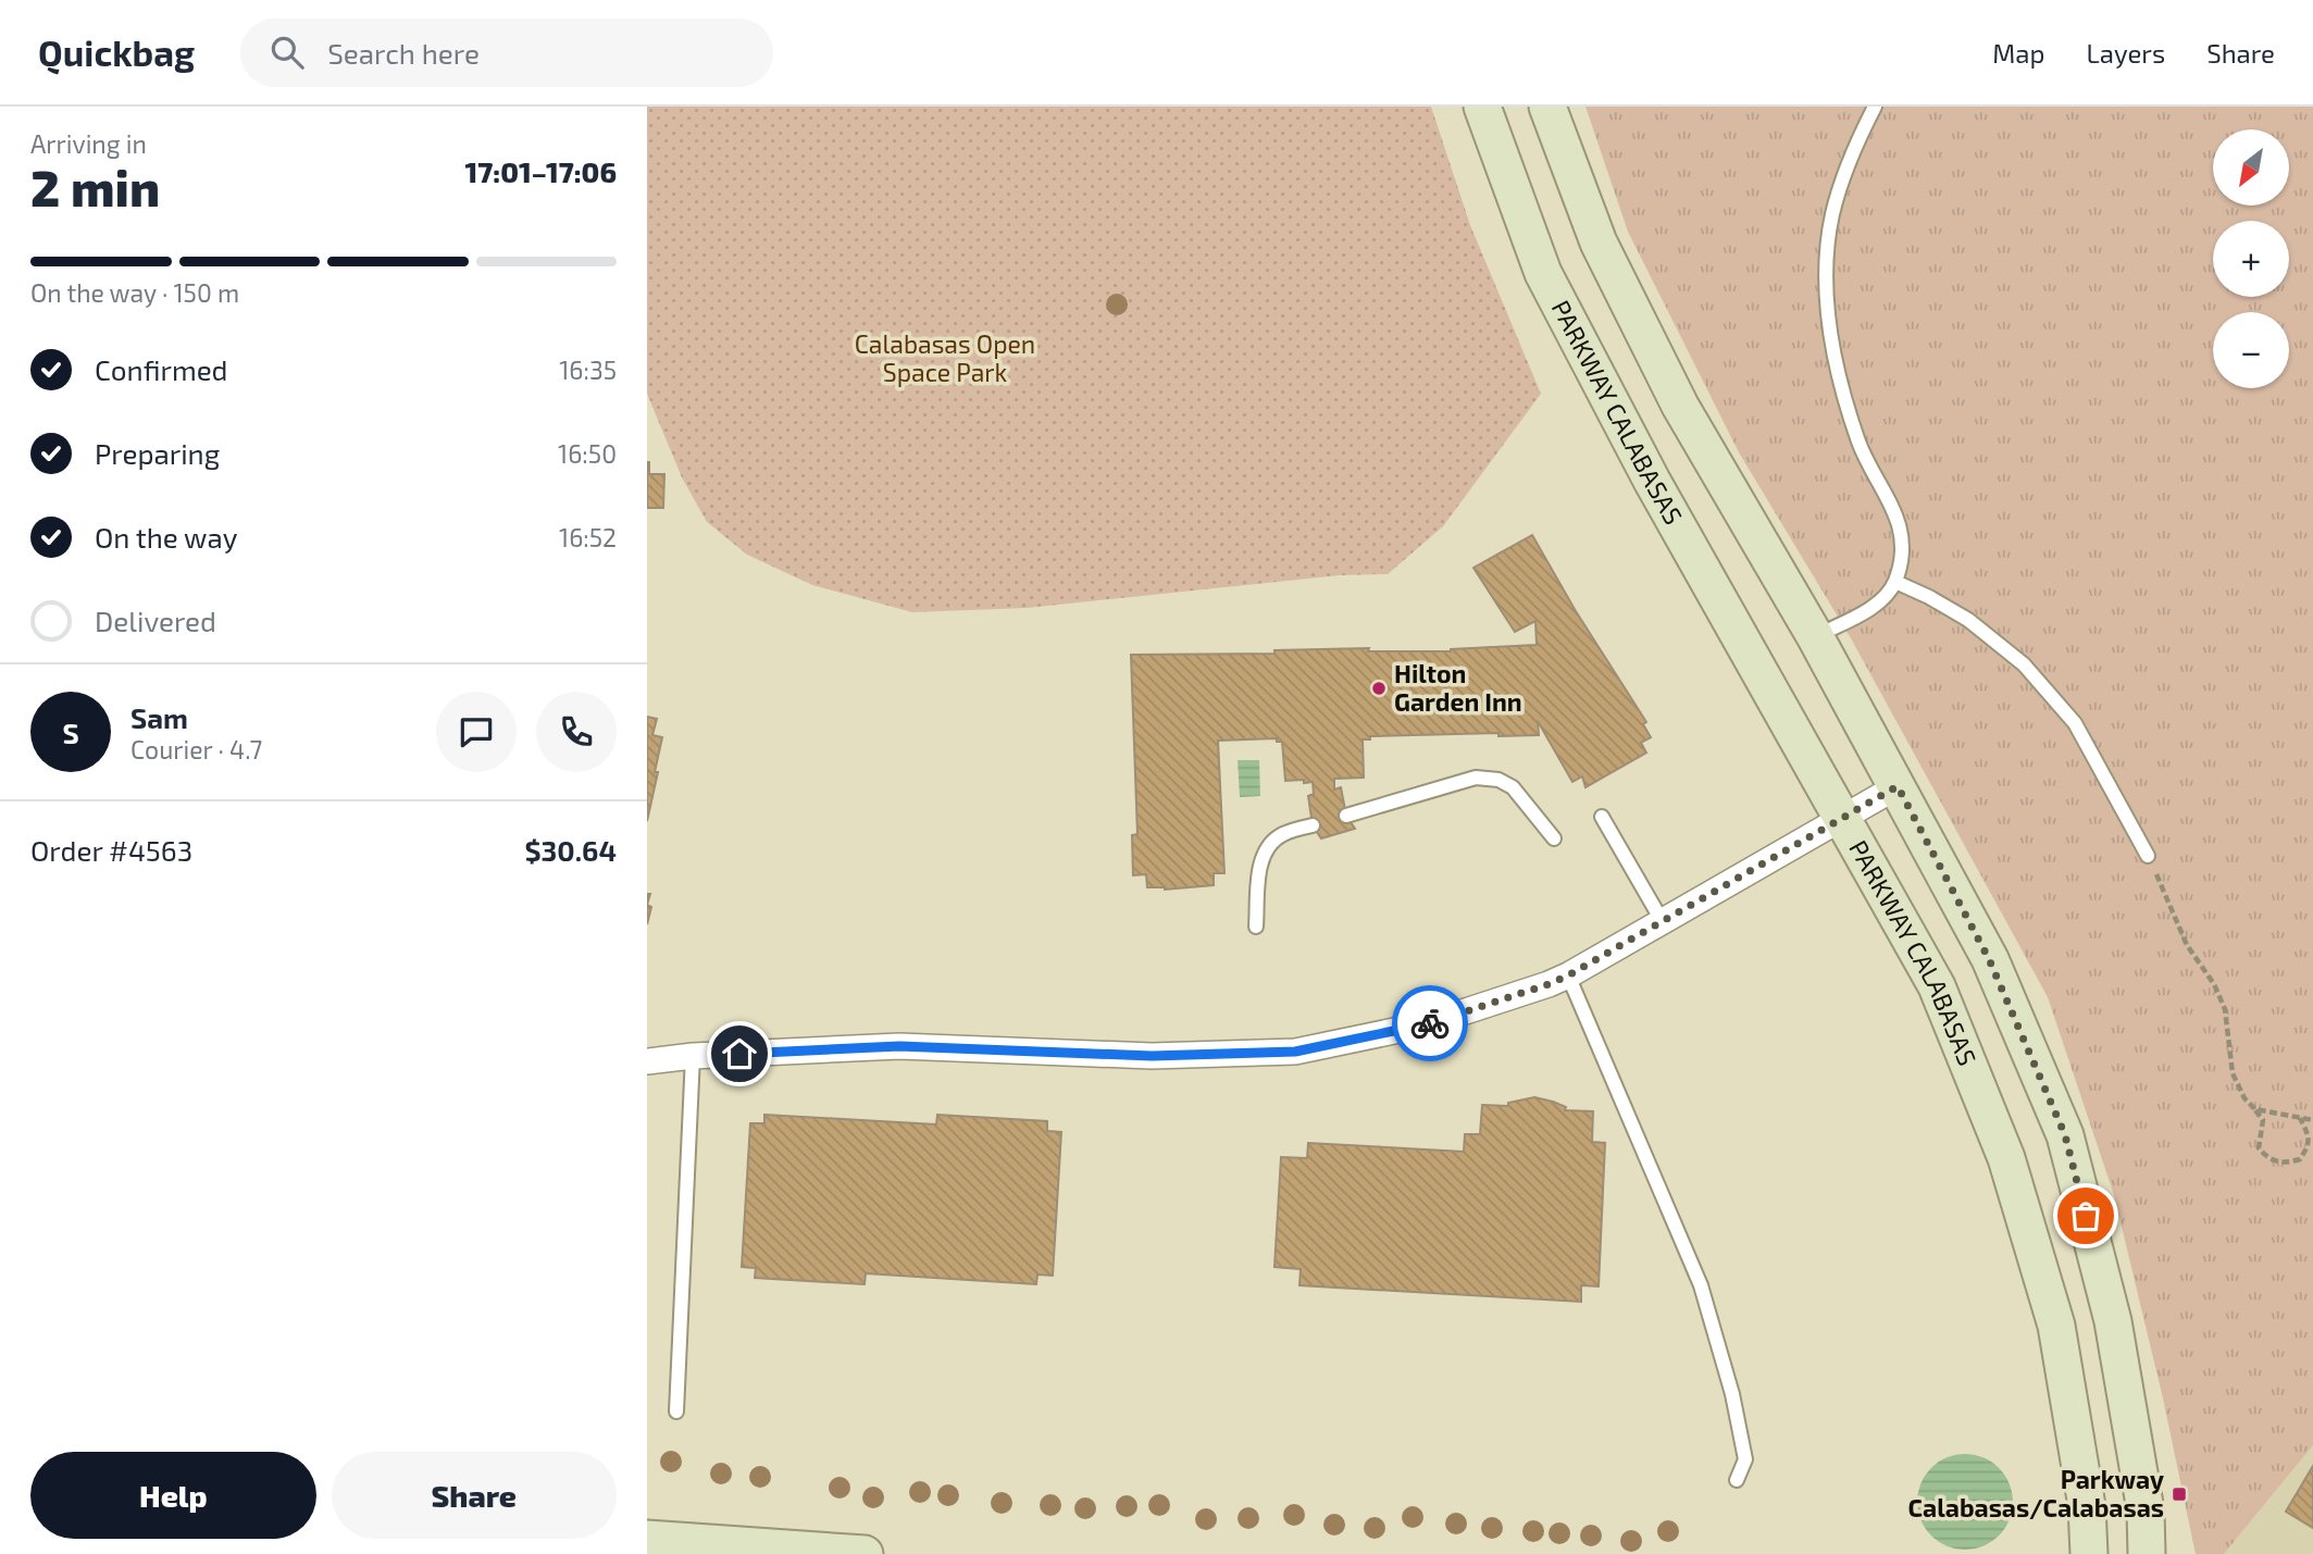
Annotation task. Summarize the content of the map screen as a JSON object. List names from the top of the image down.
{
  "streets": {
    "street": ["PARKWAY CALABASAS"]
  },
  "parks": ["Calabasas Open Space Park"],
  "places": {
    "other": ["Hilton Garden Inn"],
    "transit": ["Parkway Calabasas/Calabasas"]
  },
  "north": "bottom left",
  "page": {
    "header": "Quickbag",
    "search": "Search here",
    "nav": ["Map", "Layers", "Share"],
    "heading": ["2 min", "Arriving in", "17:01–17:06"],
    "panel": [
      "Sam",
      "Courier · 4.7",
      "Order #4563",
      "$30.64"
    ],
    "map_buttons": ["+", "−"],
    "bar": "On the way · 150 m",
    "list": [
      ["Confirmed", "16:35"],
      ["Preparing", "16:50"],
      ["On the way", "16:52"],
      "Delivered"
    ],
    "round": "S",
    "buttons": ["Help", "Share"]
  }
}
